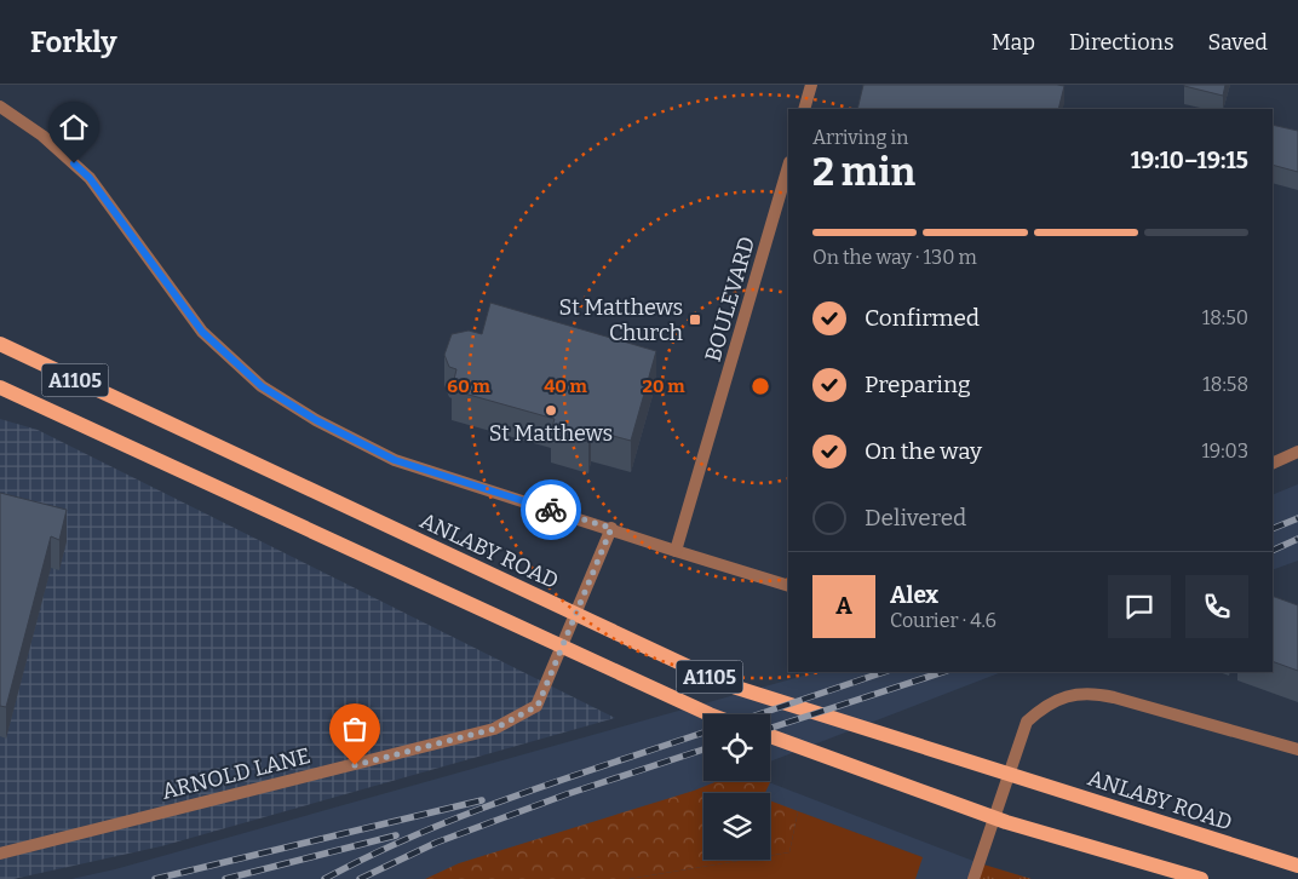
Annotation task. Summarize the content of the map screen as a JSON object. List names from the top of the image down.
{
  "streets": {
    "main road": ["A1105", "ANLABY ROAD"],
    "street": ["BOULEVARD", "ARNOLD LANE"]
  },
  "places": {
    "transit": ["St Matthews Church"],
    "other": ["St Matthews"]
  },
  "page": {
    "header": "Forkly",
    "nav": ["Map", "Directions", "Saved"],
    "heading": ["2 min", "Arriving in", "19:10–19:15"],
    "panel": ["Alex", "Courier · 4.6"],
    "bar": "On the way · 130 m",
    "list": [
      ["Confirmed", "18:50"],
      ["Preparing", "18:58"],
      ["On the way", "19:03"],
      "Delivered"
    ],
    "round": "A"
  },
  "rings": ["20 m", "60 m", "40 m"]
}
